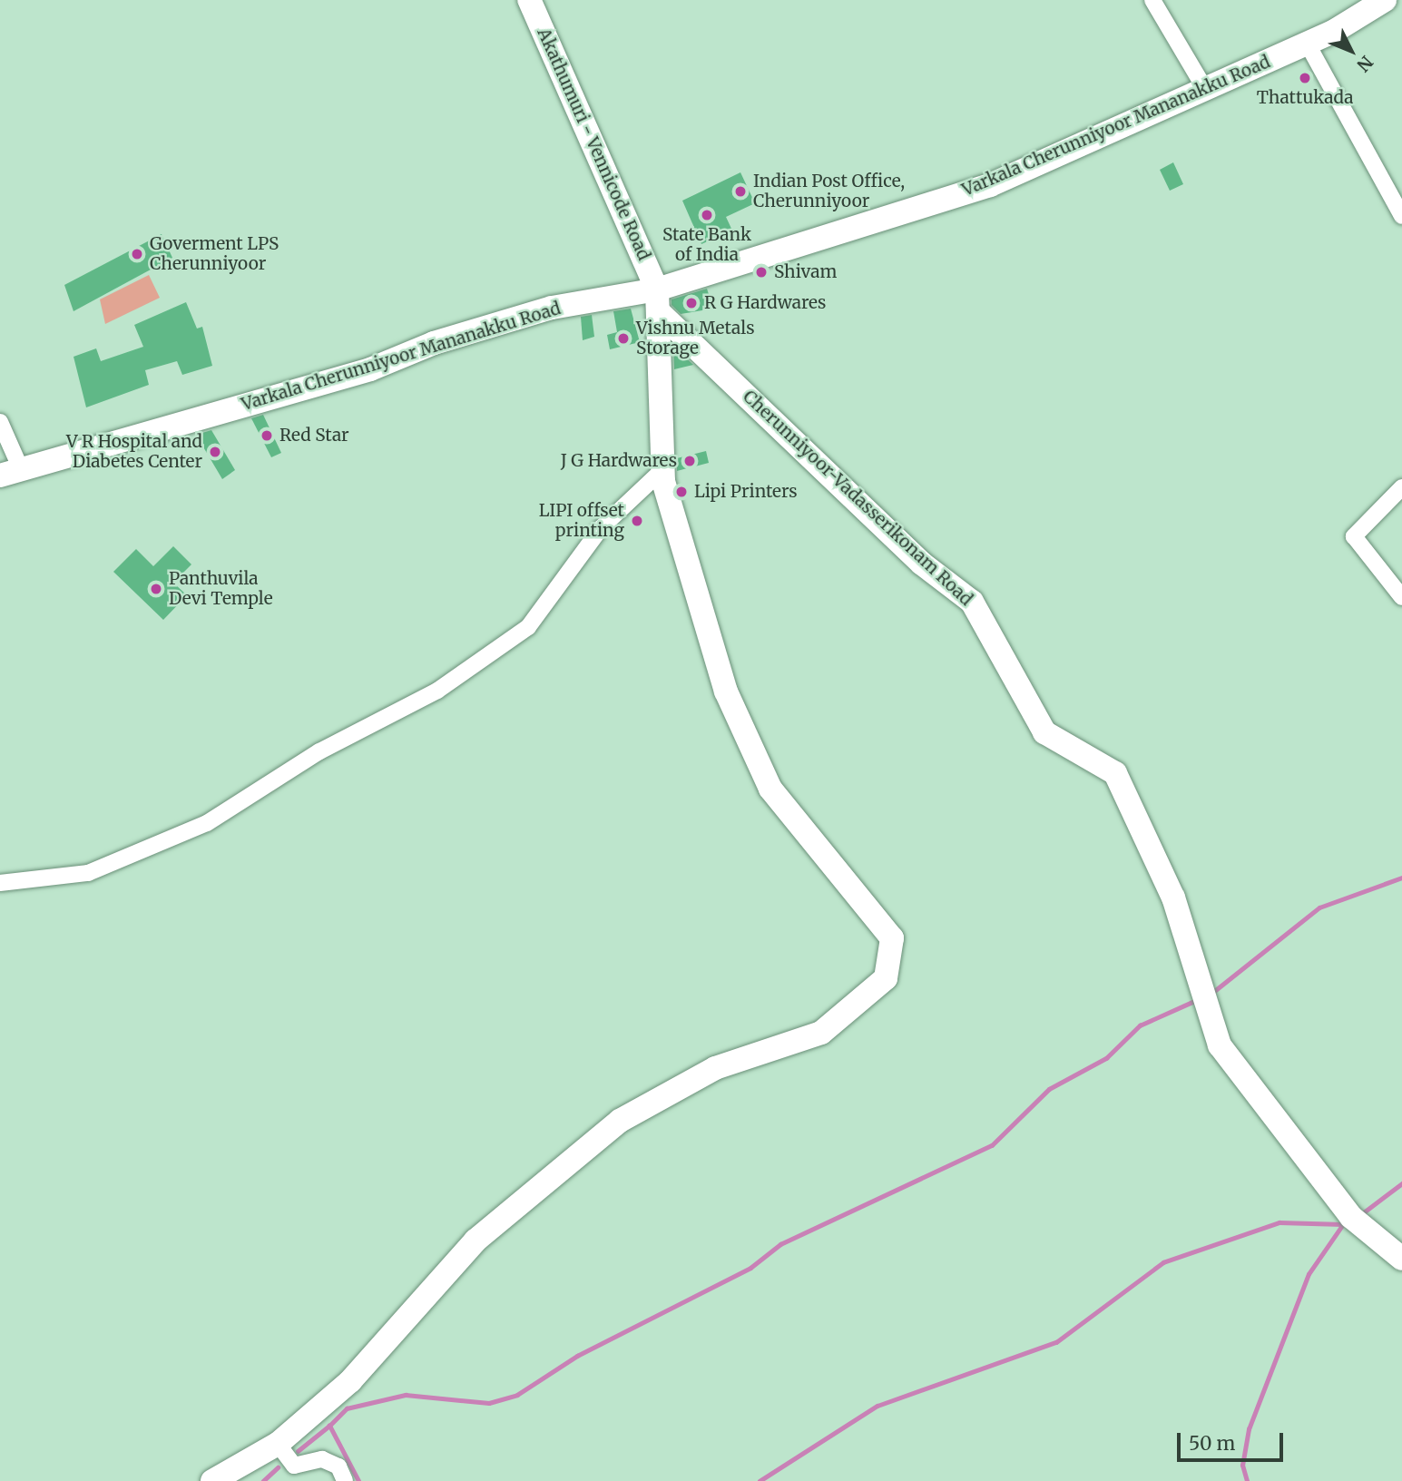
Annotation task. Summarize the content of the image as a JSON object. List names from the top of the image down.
{
  "streets": {
    "main road": ["Varkala Cherunniyoor Mananakku Road", "Akathumuri - Vennicode Road", "Cherunniyoor-Vadasserikonam Road"]
  },
  "crossings": [
    ["Varkala Cherunniyoor Mananakku Road", "Akathumuri - Vennicode Road"],
    ["Varkala Cherunniyoor Mananakku Road", "Cherunniyoor-Vadasserikonam Road"],
    ["Akathumuri - Vennicode Road", "Cherunniyoor-Vadasserikonam Road"]
  ],
  "places": [
    "Thattukada",
    "Indian Post Office, Cherunniyoor",
    "State Bank of India",
    "Goverment LPS Cherunniyoor",
    "Shivam",
    "R G Hardwares",
    "Vishnu Metals Storage",
    "Red Star",
    "V R Hospital and Diabetes Center",
    "J G Hardwares",
    "Lipi Printers",
    "LIPI offset printing",
    "Panthuvila Devi Temple"
  ],
  "scale_bar": "50 m",
  "north": "bottom right"
}
